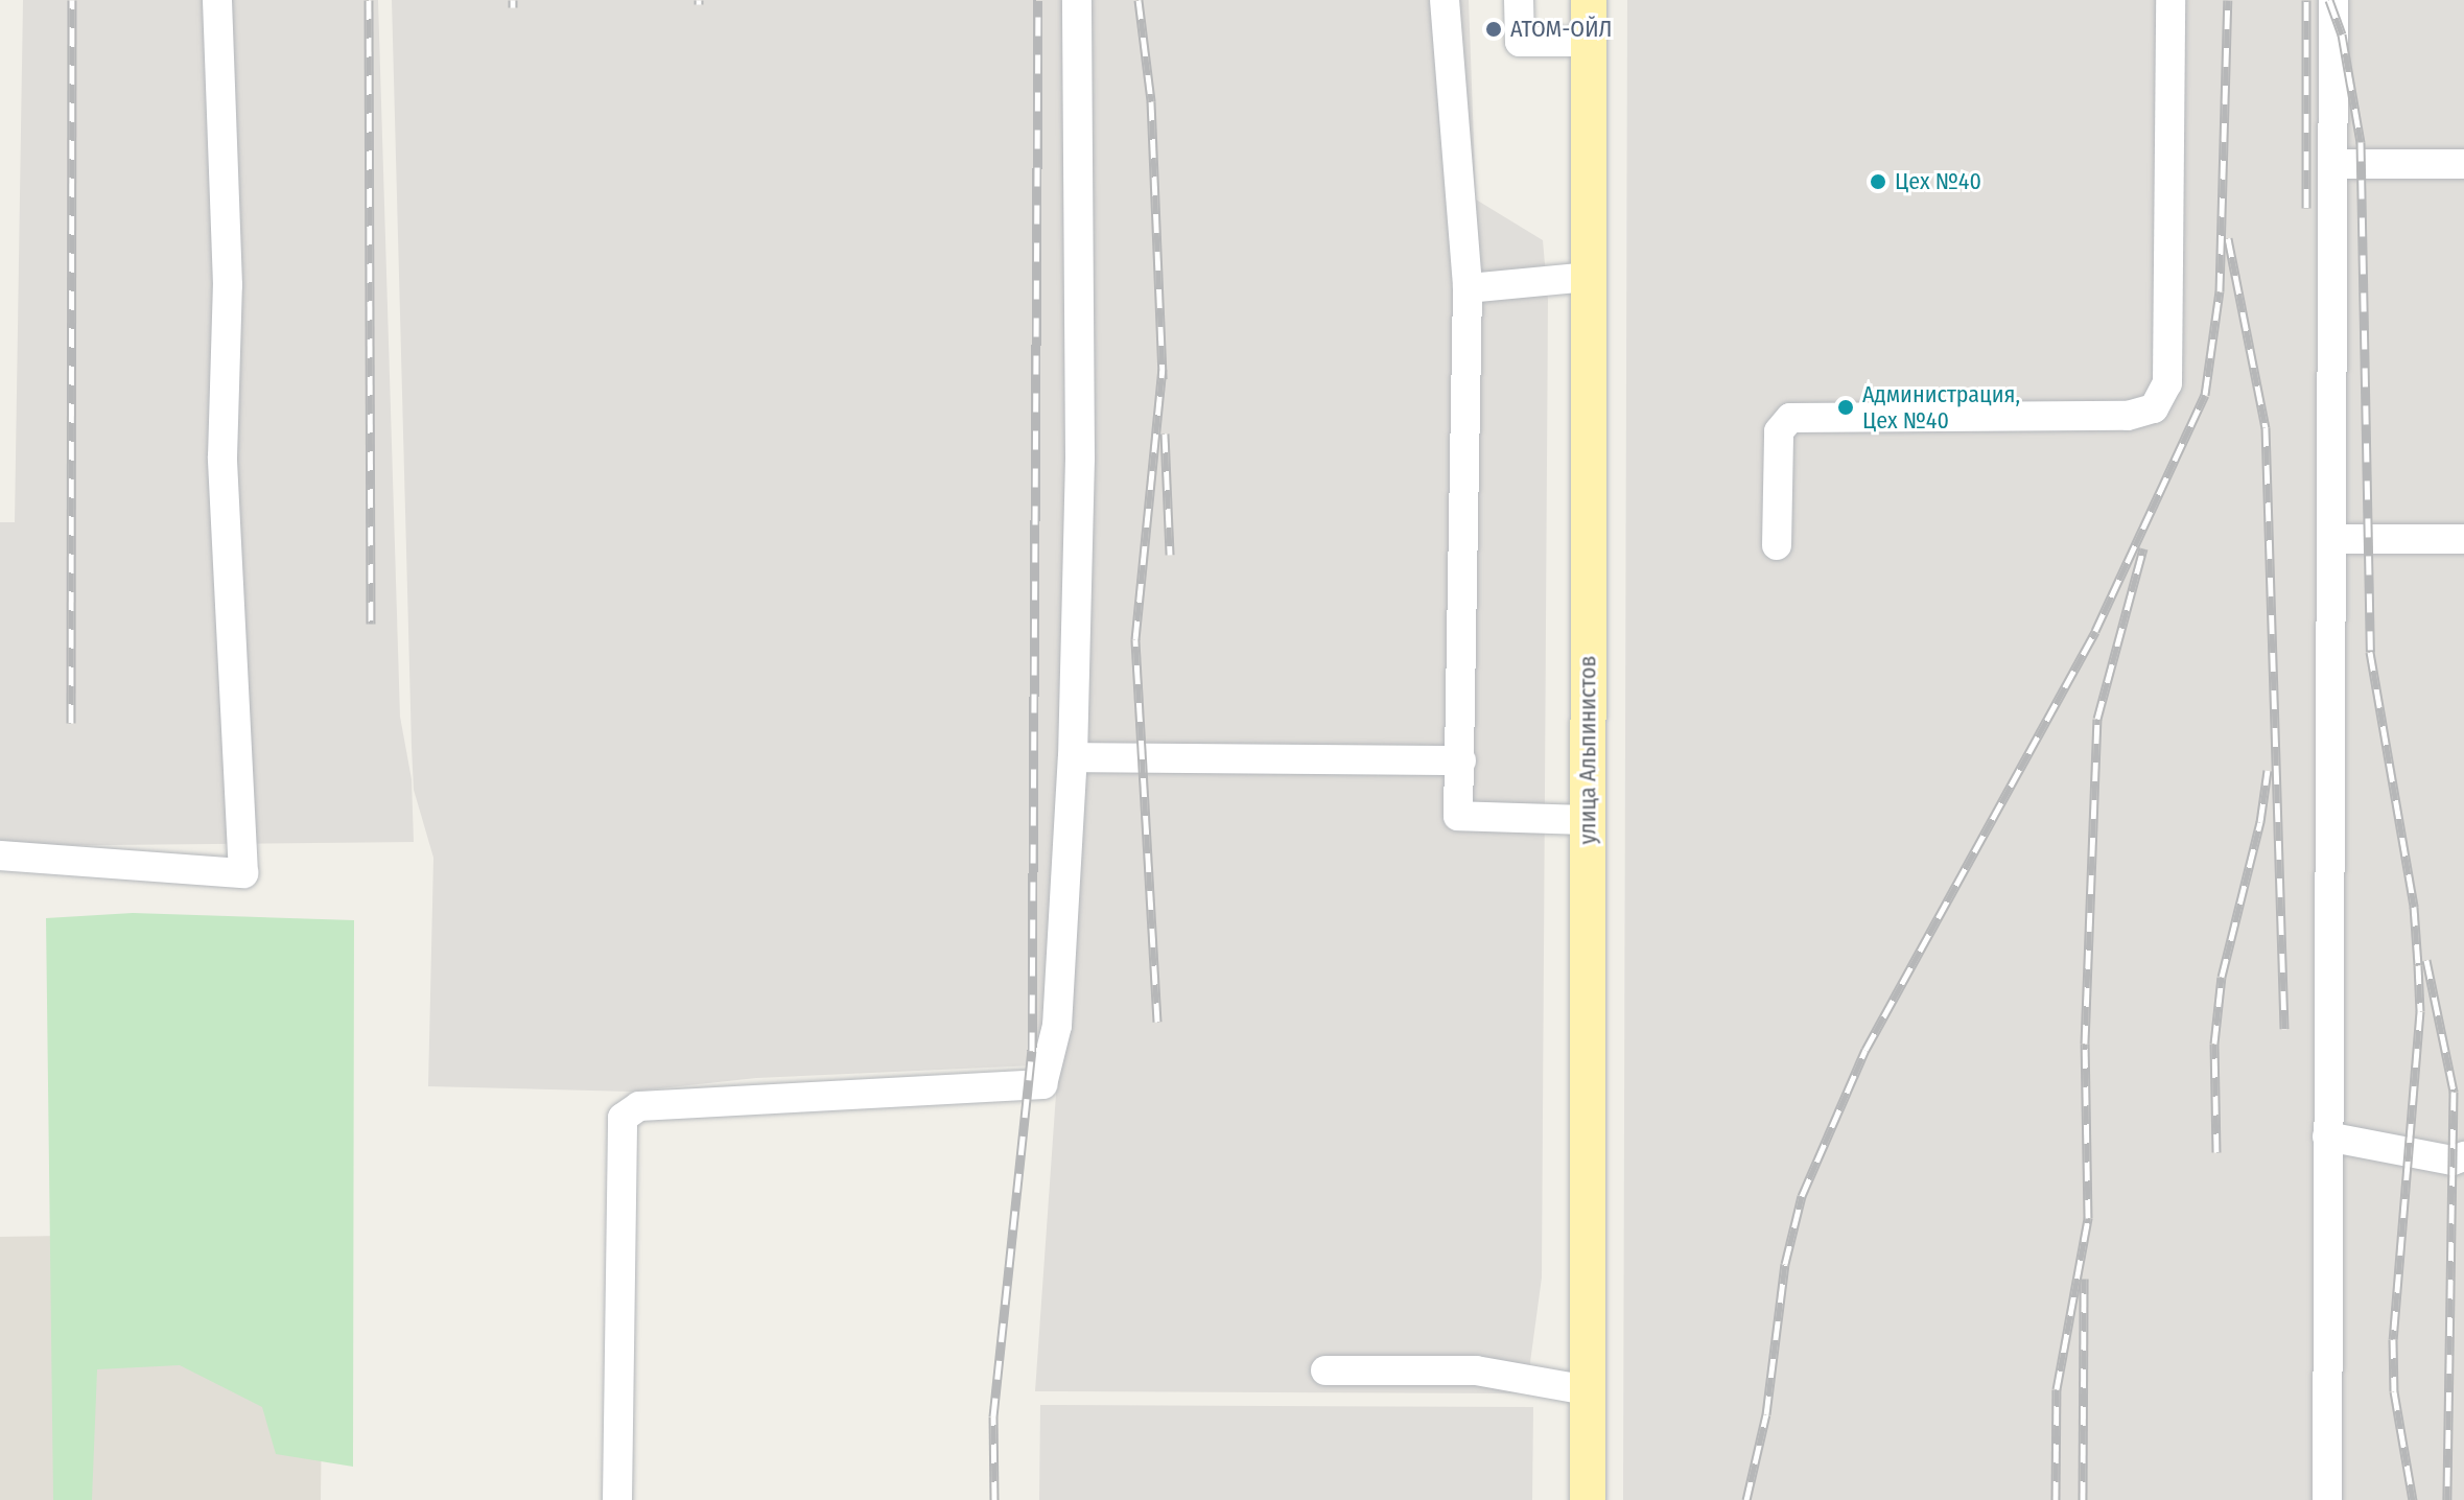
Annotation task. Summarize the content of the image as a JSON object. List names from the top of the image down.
{
  "streets": {
    "main road": ["улица Альпинистов"]
  },
  "places": ["АТОМ-ОЙЛ", "Цех №40", "Администрация, Цех №40"]
}
